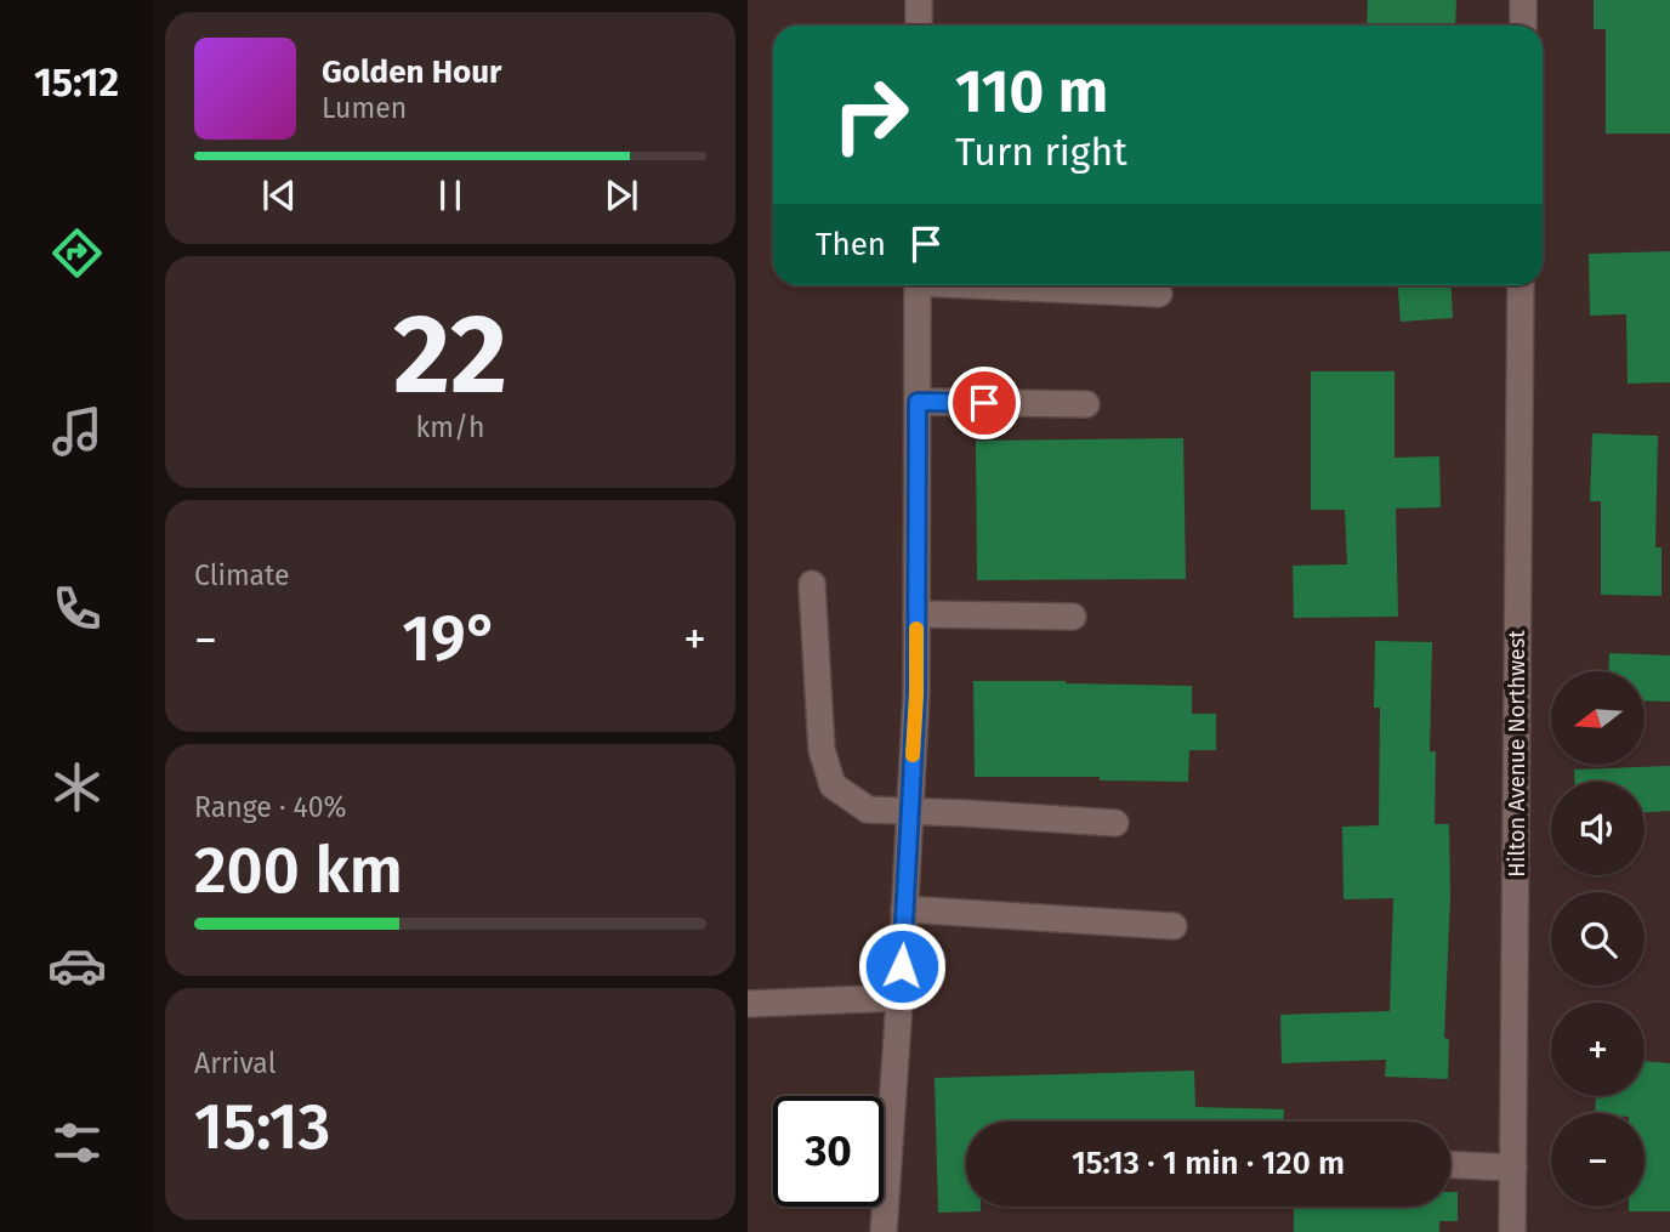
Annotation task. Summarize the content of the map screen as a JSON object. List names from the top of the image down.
{
  "streets": {
    "street": ["Hilton Avenue Northwest"]
  },
  "north": "left",
  "page": {
    "tabs": "15:12",
    "turn": ["110 m", "Turn right"],
    "song": ["Golden Hour", "Lumen"],
    "then": "Then",
    "tile": [
      ["22", "km/h"],
      "Climate",
      ["Range · 40%", "200 km"],
      ["Arrival", "15:13"]
    ],
    "heat": ["−", "19°", "+"],
    "map_buttons": ["+", "−"],
    "limit": "30",
    "trip": "15:13 · 1 min · 120 m"
  }
}
